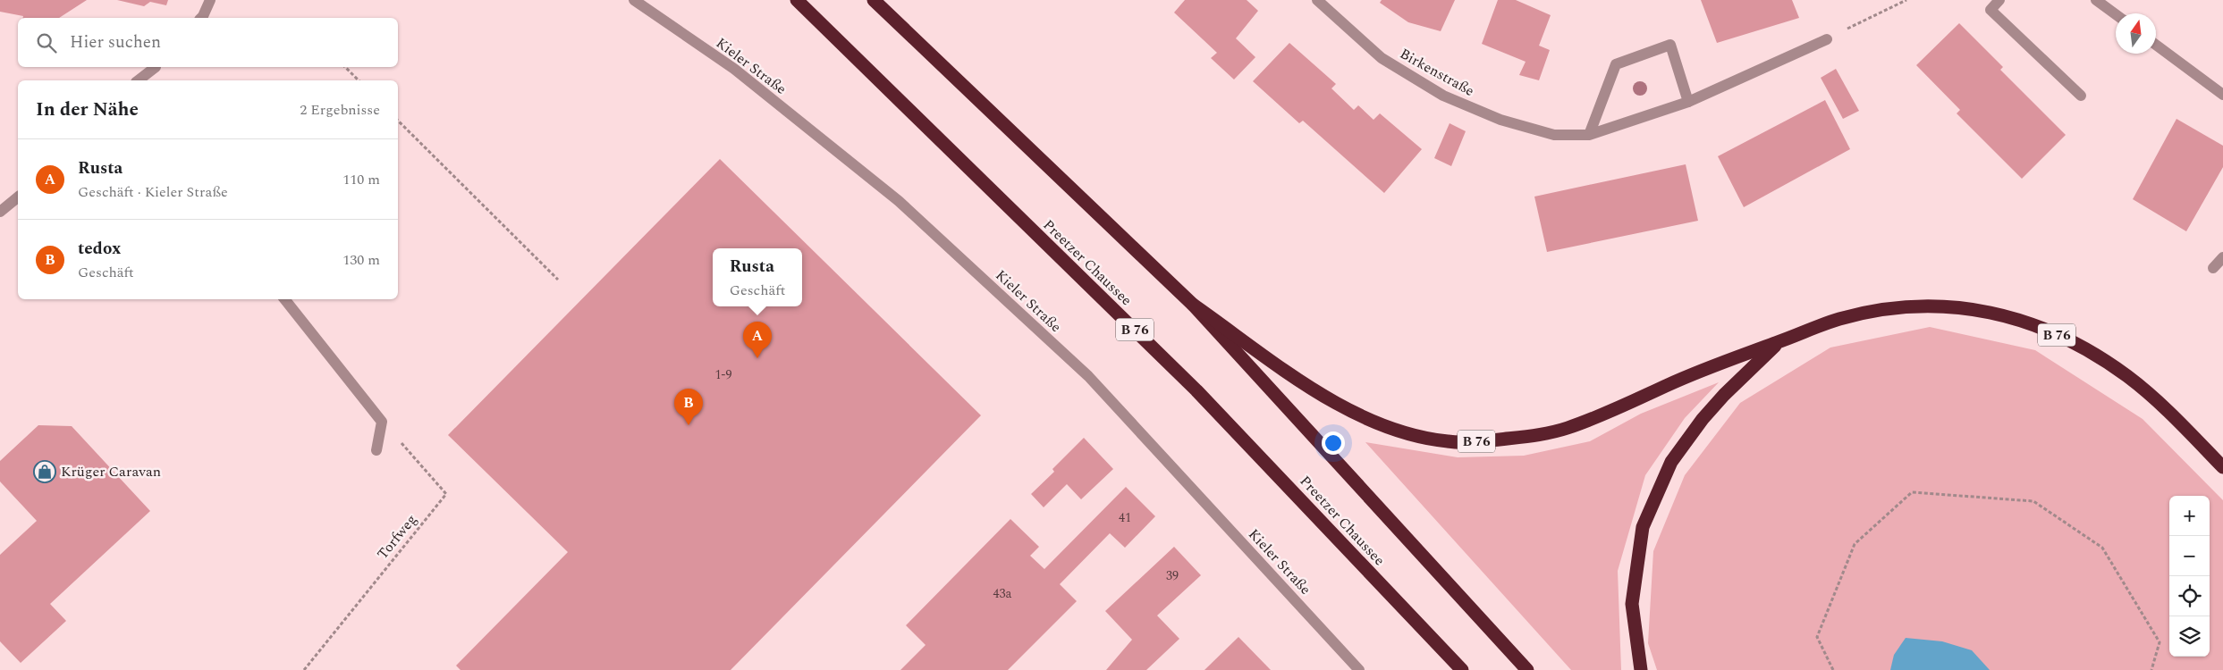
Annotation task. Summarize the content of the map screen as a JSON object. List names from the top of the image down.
{
  "streets": {
    "highway": ["Preetzer Chaussee", "B 76"],
    "street": ["Kieler Straße", "Birkenstraße"],
    "path": ["Torfweg"]
  },
  "places": {
    "shop": ["Krüger Caravan"]
  },
  "house_numbers": [
    "1-9",
    "41",
    "39",
    "43a"
  ],
  "north": "top",
  "page": {
    "search": "Hier suchen",
    "heading": ["In der Nähe", "2 Ergebnisse"],
    "list": [
      {
        "mark": "A",
        "name": "Rusta",
        "note": "Geschäft · Kieler Straße",
        "value": "110 m"
      },
      {
        "mark": "B",
        "name": "tedox",
        "note": "Geschäft",
        "value": "130 m"
      }
    ],
    "popup": ["Rusta", "Geschäft"],
    "pins": ["A", "B"],
    "map_buttons": ["+", "−"]
  }
}
